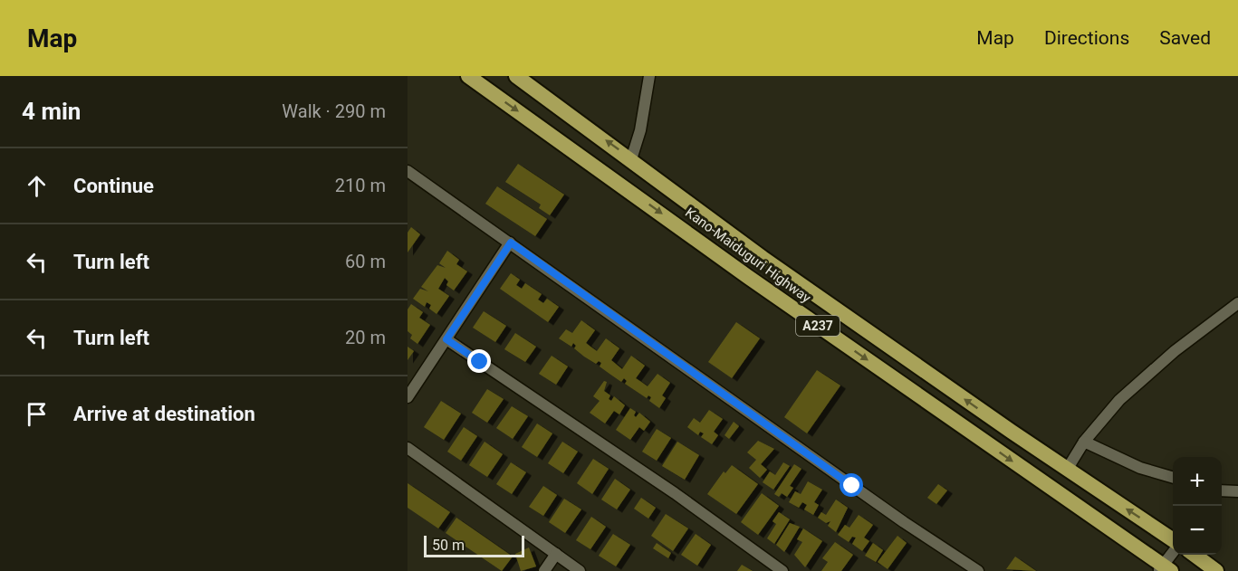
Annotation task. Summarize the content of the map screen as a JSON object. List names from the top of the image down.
{
  "streets": {
    "highway": ["Kano-Maiduguri Highway", "A237"]
  },
  "scale_bar": "50 m",
  "page": {
    "header": "Map",
    "nav": ["Map", "Directions", "Saved"],
    "heading": ["4 min", "Walk · 290 m"],
    "list": [
      ["Continue", "210 m"],
      ["Turn left", "60 m"],
      ["Turn left", "20 m"],
      "Arrive at destination"
    ],
    "map_buttons": ["+", "−"],
    "scale": "50 m"
  }
}
